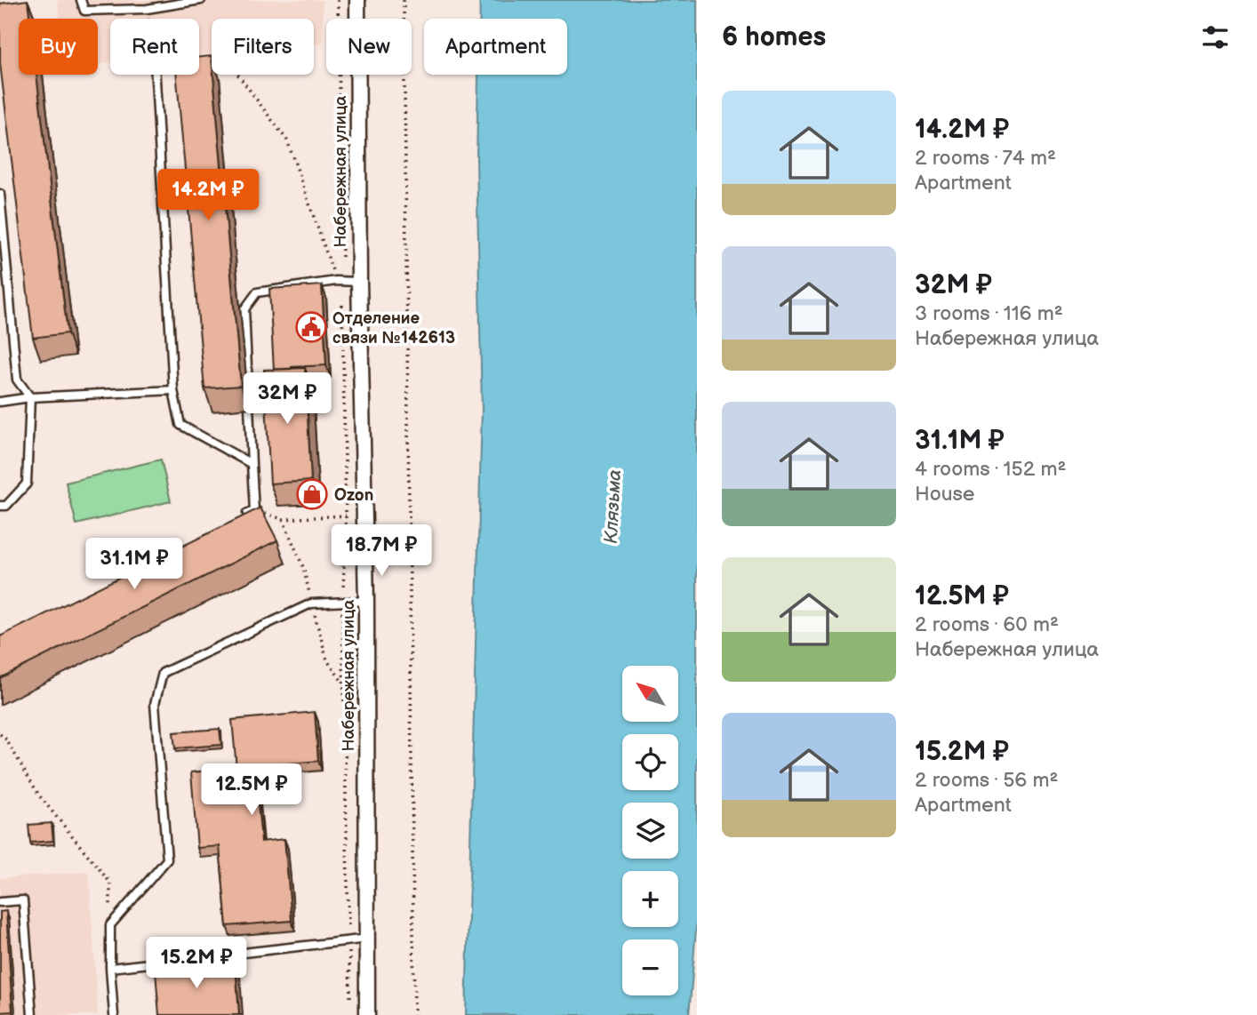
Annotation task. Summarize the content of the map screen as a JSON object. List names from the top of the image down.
{
  "streets": {
    "street": ["Набережная улица"]
  },
  "water": ["Клязьма"],
  "places": {
    "public building": ["Отделение связи №142613"],
    "shop": ["Ozon"]
  },
  "north": "top left",
  "page": {
    "heading": "6 homes",
    "chip": [
      "Buy",
      "Rent",
      "Filters",
      "New",
      "Apartment"
    ],
    "list": [
      {
        "name": "14.2M ₽",
        "note": "2 rooms · 74 m² · Apartment"
      },
      {
        "name": "32M ₽",
        "note": "3 rooms · 116 m² · Набережная улица"
      },
      {
        "name": "31.1M ₽",
        "note": "4 rooms · 152 m² · House"
      },
      {
        "name": "12.5M ₽",
        "note": "2 rooms · 60 m² · Набережная улица"
      },
      {
        "name": "15.2M ₽",
        "note": "2 rooms · 56 m² · Apartment"
      }
    ],
    "price": [
      "14.2M ₽",
      "32M ₽",
      "18.7M ₽",
      "31.1M ₽",
      "12.5M ₽",
      "15.2M ₽"
    ],
    "map_buttons": ["+", "−"]
  }
}
